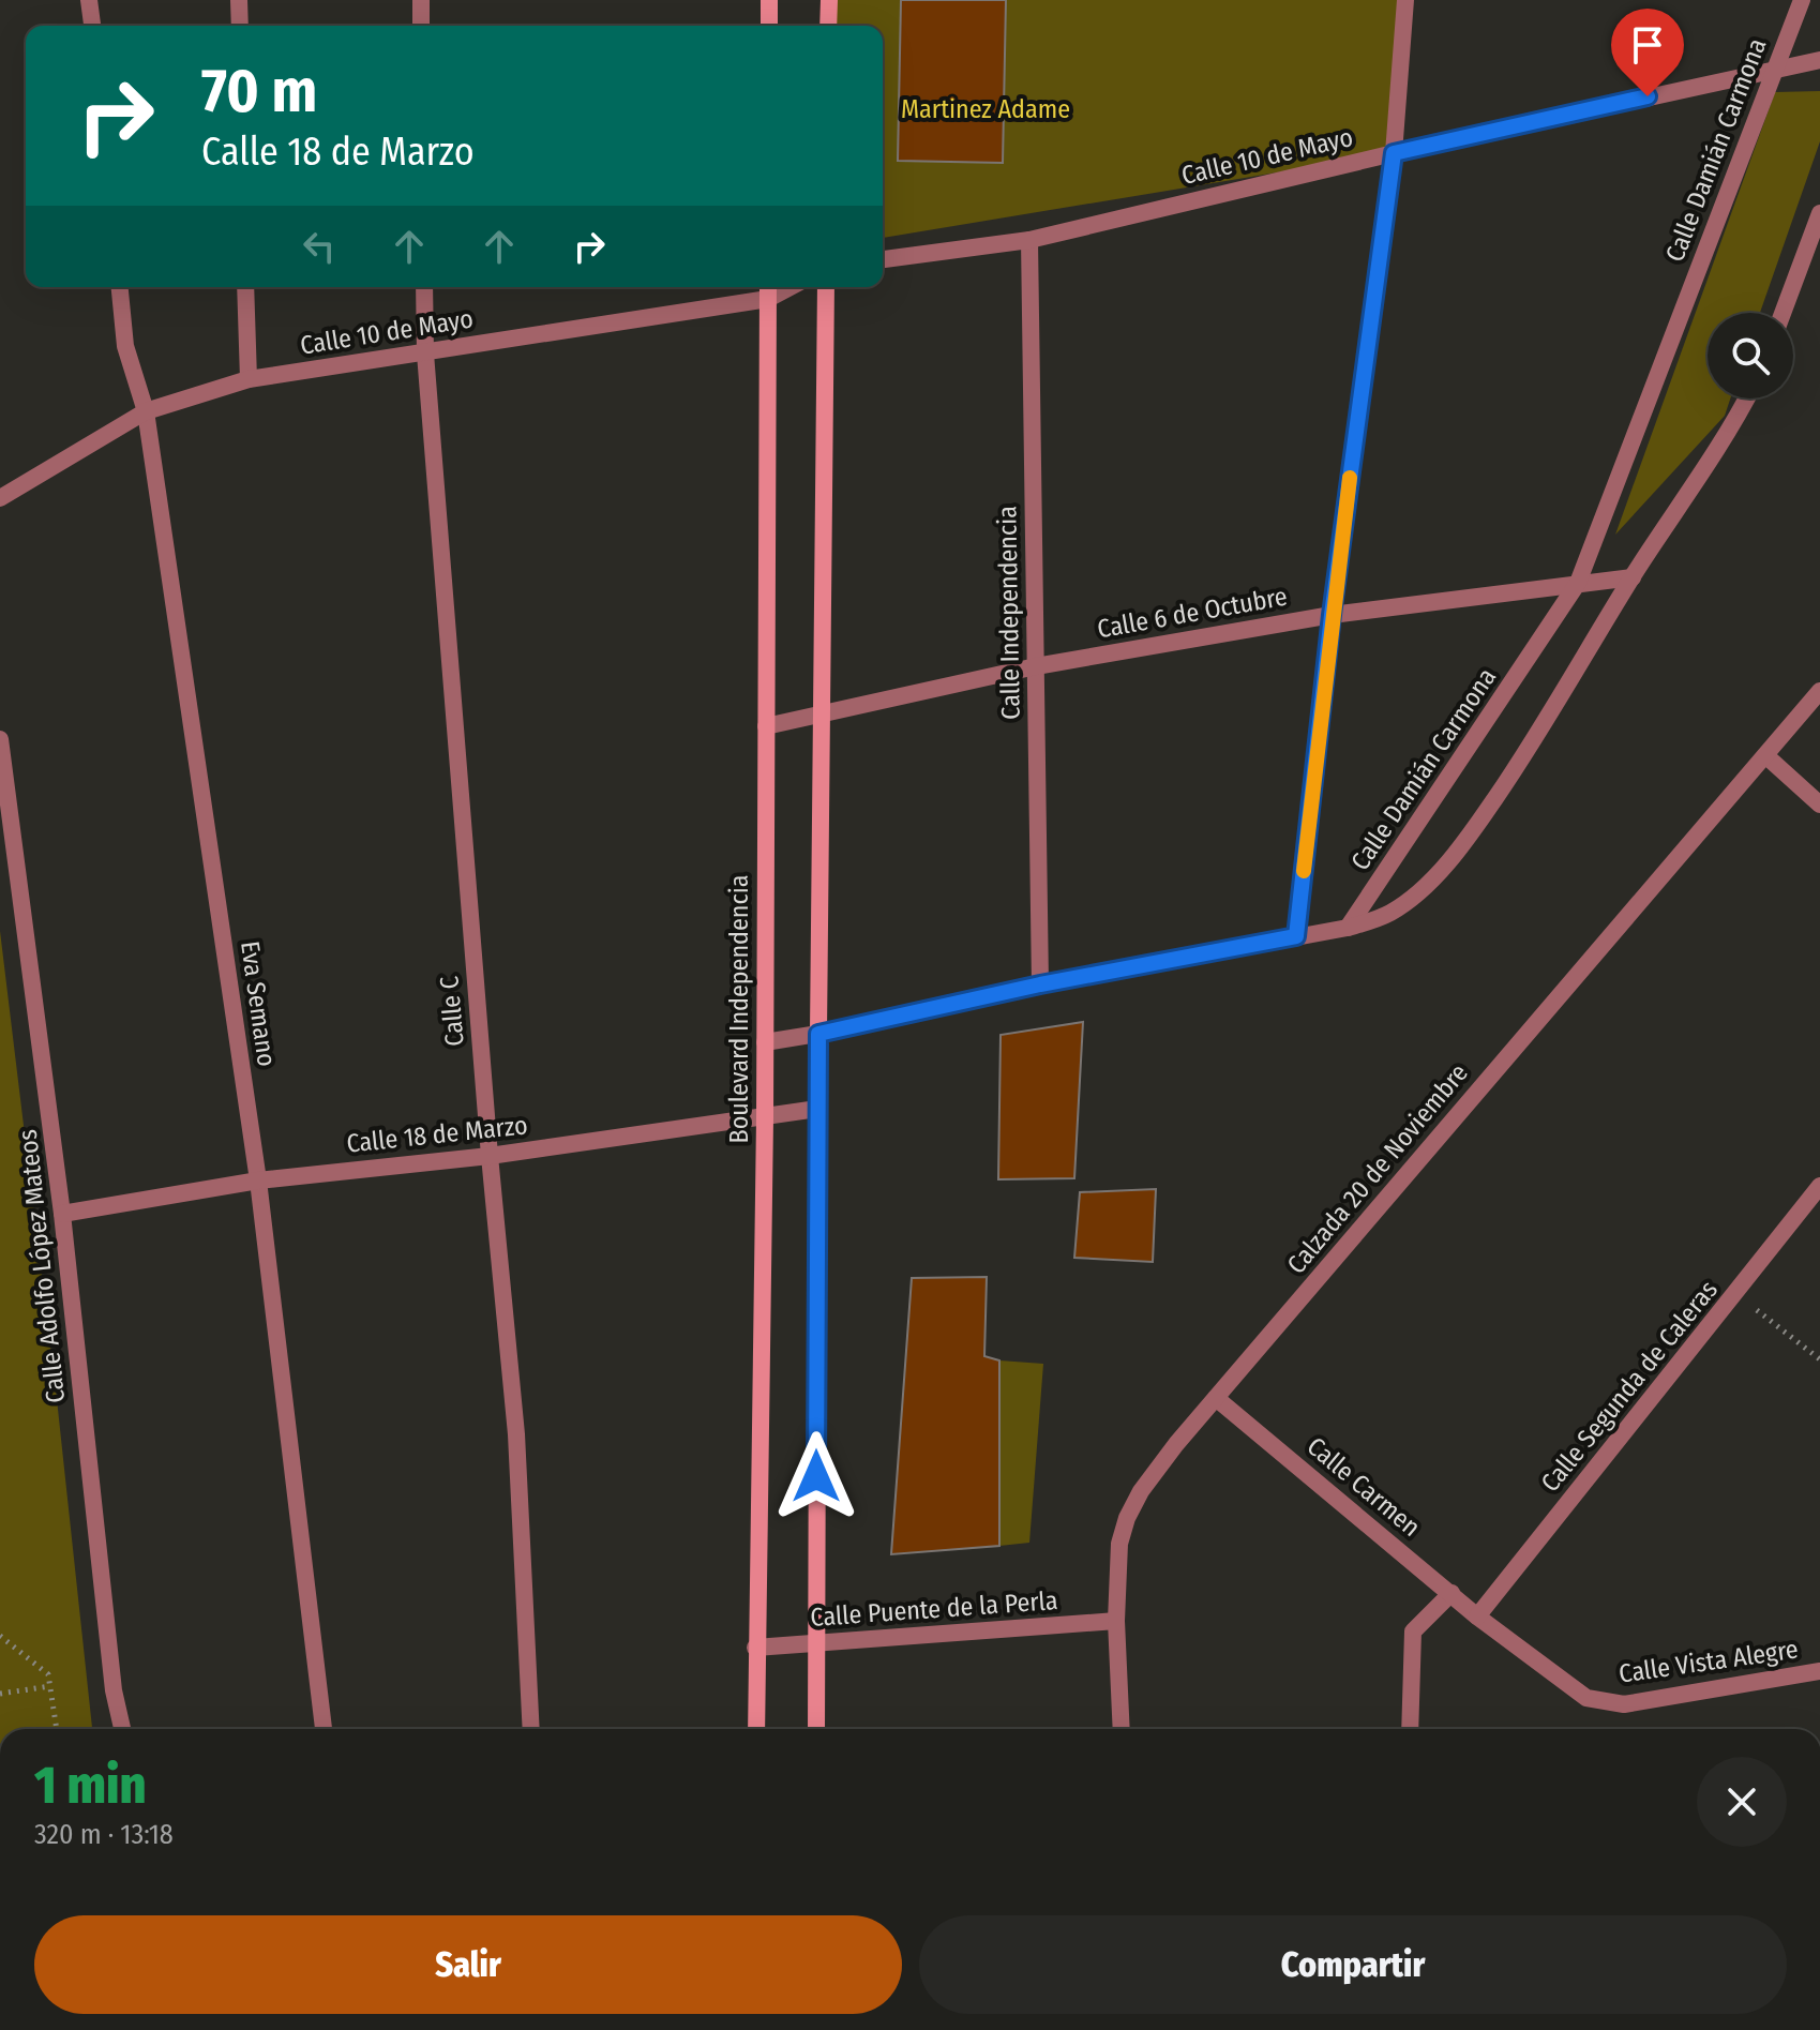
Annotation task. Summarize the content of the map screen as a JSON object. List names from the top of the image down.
{
  "streets": {
    "street": [
      "Calle Damián Carmona",
      "Calle 10 de Mayo",
      "Calle Independencia",
      "Calle 6 de Octubre",
      "Eva Semano",
      "Boulevard Independencia",
      "Calle C",
      "Calle 18 de Marzo",
      "Calzada 20 de Noviembre",
      "Calle Adolfo López Mateos",
      "Calle Segunda de Caleras",
      "Calle Carmen",
      "Calle Puente de la Perla",
      "Calle Vista Alegre"
    ]
  },
  "crossings": [
    ["Calle Damián Carmona", "Calle 10 de Mayo"],
    ["Calle Damián Carmona", "Calle 6 de Octubre"],
    ["Calle 10 de Mayo", "Calle Independencia"],
    ["Calle 10 de Mayo", "Eva Semano"],
    ["Calle 10 de Mayo", "Boulevard Independencia"],
    ["Calle 10 de Mayo", "Calle C"],
    ["Calle Independencia", "Calle 6 de Octubre"],
    ["Calle 6 de Octubre", "Boulevard Independencia"],
    ["Eva Semano", "Calle 18 de Marzo"],
    ["Boulevard Independencia", "Calle 18 de Marzo"],
    ["Boulevard Independencia", "Calle Puente de la Perla"],
    ["Calle C", "Calle 18 de Marzo"],
    ["Calle 18 de Marzo", "Calle Adolfo López Mateos"],
    ["Calzada 20 de Noviembre", "Calle Carmen"],
    ["Calzada 20 de Noviembre", "Calle Puente de la Perla"],
    ["Calle Segunda de Caleras", "Calle Carmen"],
    ["Calle Segunda de Caleras", "Calle Vista Alegre"],
    ["Calle Carmen", "Calle Vista Alegre"]
  ],
  "parks": ["Martinez Adame"],
  "page": {
    "turn": ["70 m", "Calle 18 de Marzo"],
    "heading": ["1 min", "320 m · 13:18"],
    "buttons": ["Salir", "Compartir"]
  }
}
